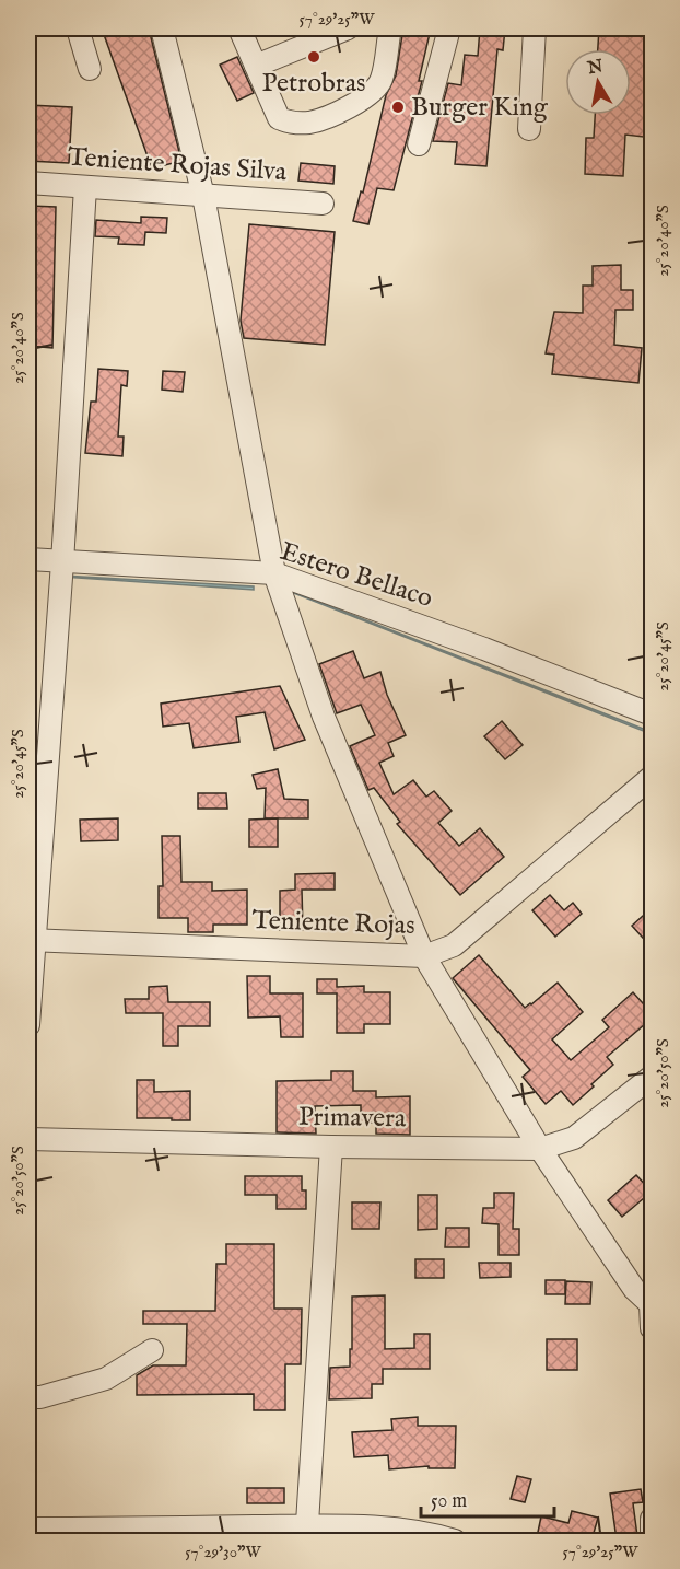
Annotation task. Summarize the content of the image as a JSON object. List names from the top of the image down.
{
  "streets": {
    "street": [
      "Teniente Rojas Silva",
      "Estero Bellaco",
      "Teniente Rojas",
      "Primavera"
    ]
  },
  "places": ["Petrobras", "Burger King"],
  "scale_bar": "50 m",
  "north": "top",
  "coordinates": [
    "57°29'25\"W",
    "25°20'40\"S",
    "25°20'45\"S",
    "25°20'50\"S",
    "57°29'30\"W"
  ]
}
